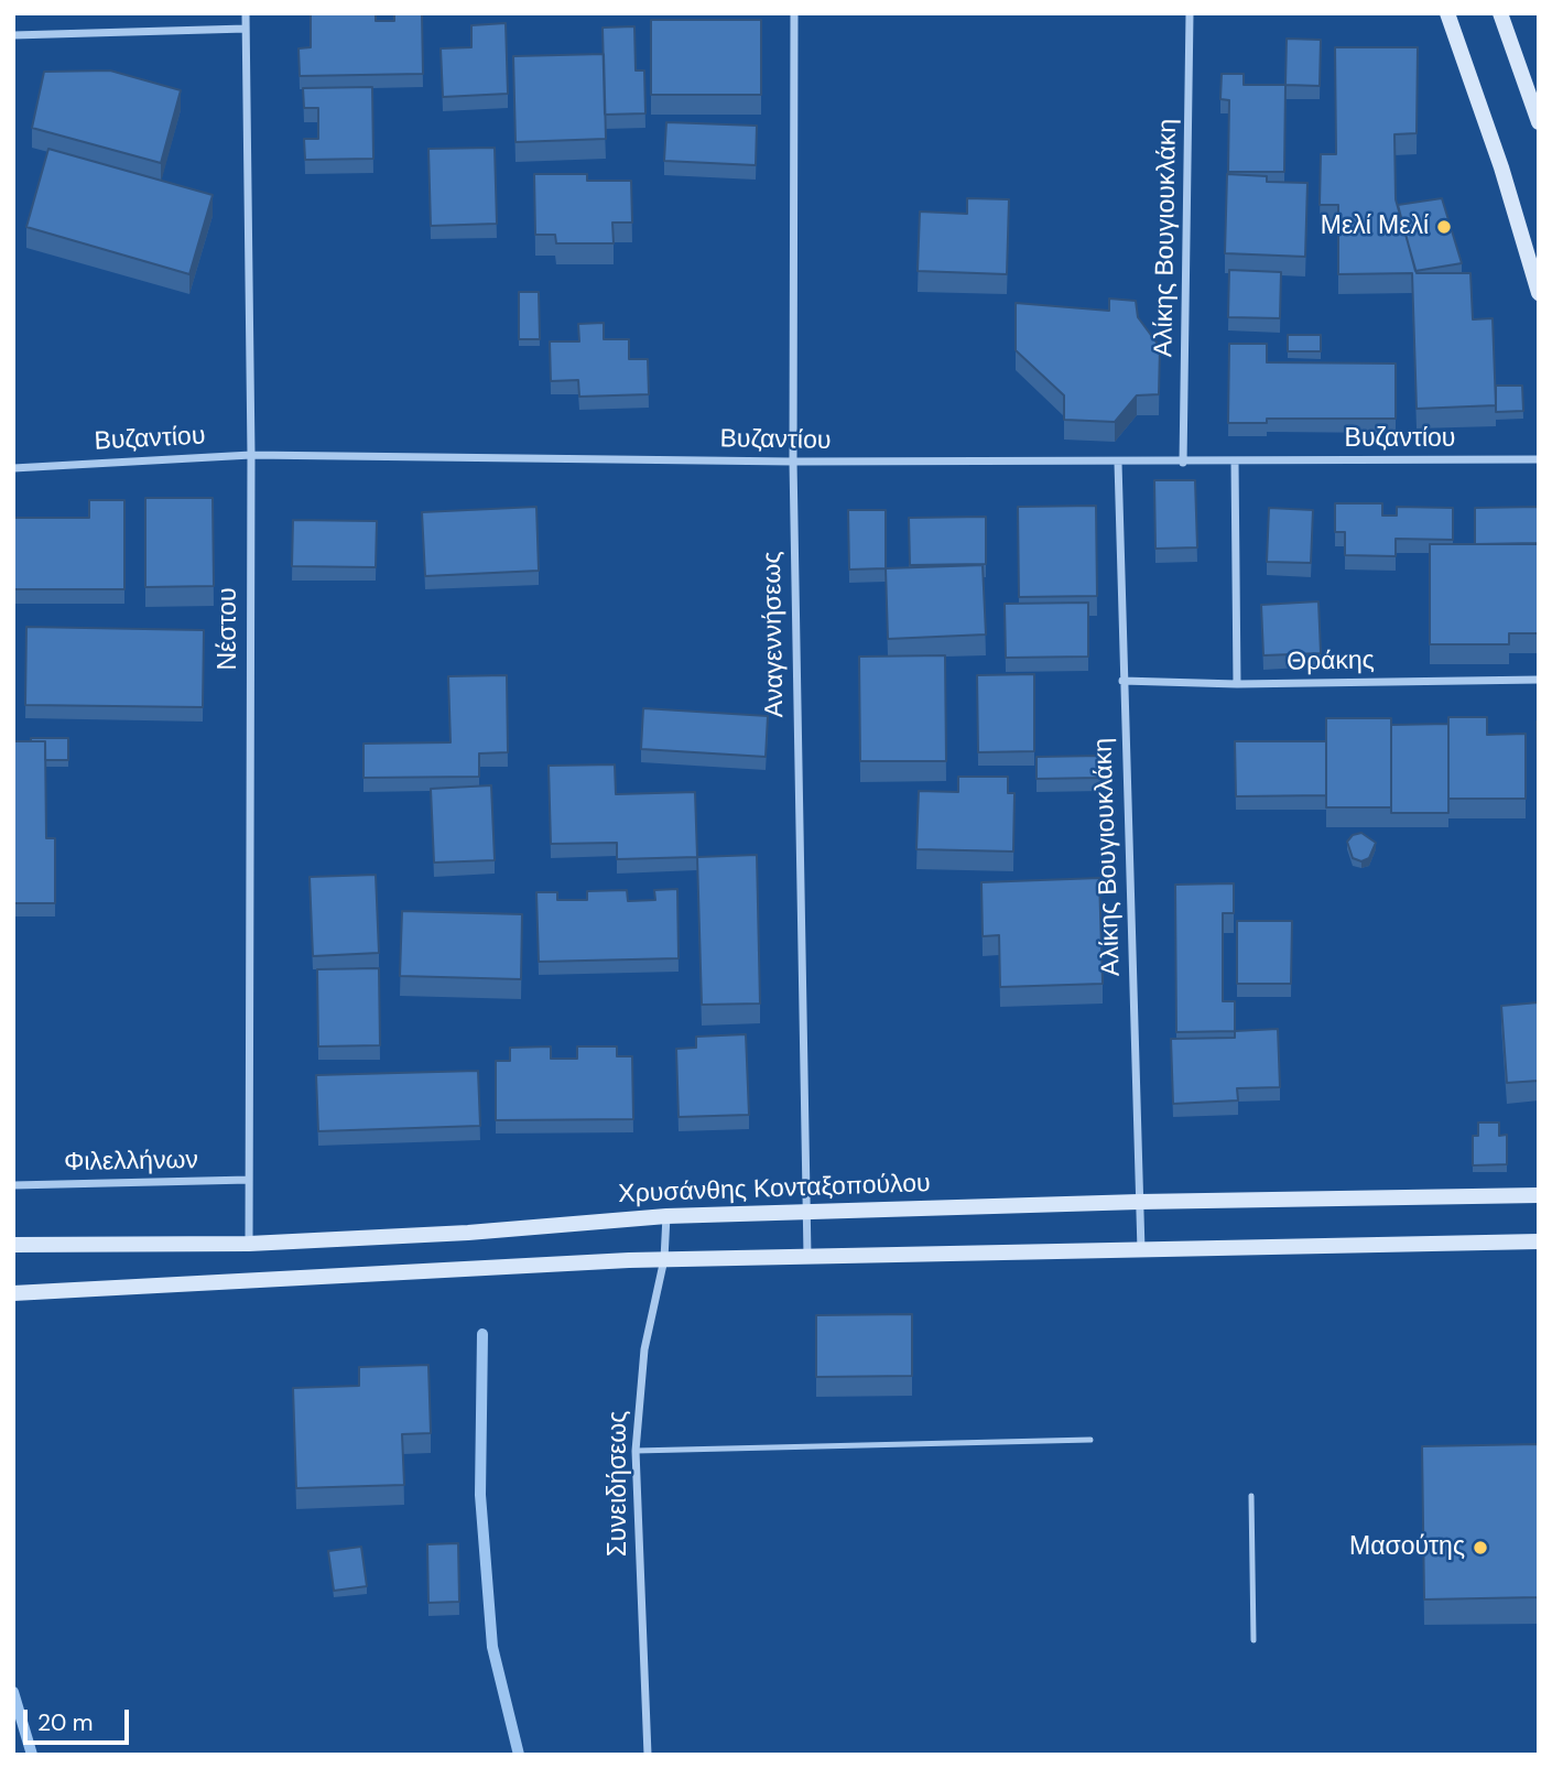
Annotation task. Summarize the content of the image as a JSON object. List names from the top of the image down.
{
  "streets": {
    "main road": ["Χρυσάνθης Κονταξοπούλου"],
    "street": [
      "Αλίκης Βουγιουκλάκη",
      "Βυζαντίου",
      "Νέστου",
      "Αναγεννήσεως",
      "Θράκης",
      "Φιλελλήνων",
      "Συνειδήσεως"
    ]
  },
  "crossings": [
    ["Αλίκης Βουγιουκλάκη", "Βυζαντίου"],
    ["Αλίκης Βουγιουκλάκη", "Θράκης"],
    ["Αλίκης Βουγιουκλάκη", "Χρυσάνθης Κονταξοπούλου"],
    ["Βυζαντίου", "Νέστου"],
    ["Βυζαντίου", "Αναγεννήσεως"],
    ["Νέστου", "Φιλελλήνων"],
    ["Νέστου", "Χρυσάνθης Κονταξοπούλου"],
    ["Αναγεννήσεως", "Χρυσάνθης Κονταξοπούλου"],
    ["Χρυσάνθης Κονταξοπούλου", "Συνειδήσεως"]
  ],
  "places": ["Μελί Μελί", "Μασούτης"],
  "scale_bar": "20 m"
}
